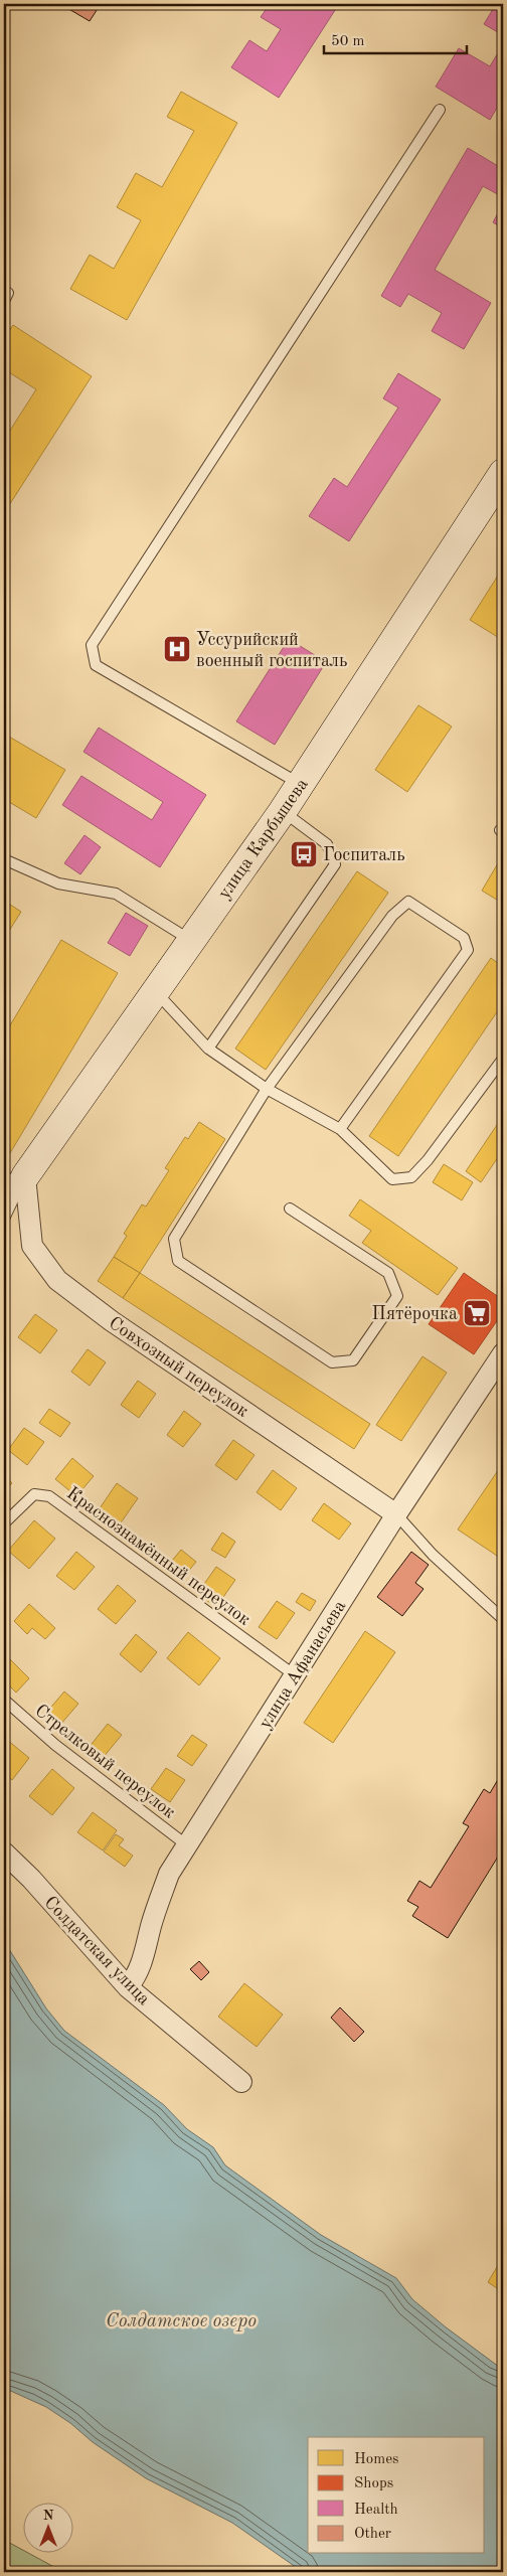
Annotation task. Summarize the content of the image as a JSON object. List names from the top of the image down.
{
  "streets": {
    "street": [
      "улица Карбышева",
      "Совхозный переулок",
      "улица Афанасьева",
      "Солдатская улица"
    ],
    "lane": ["Краснознамённый переулок", "Стрелковый переулок"]
  },
  "crossings": [
    ["улица Карбышева", "Совхозный переулок"],
    ["Совхозный переулок", "улица Афанасьева"],
    ["Краснознамённый переулок", "улица Афанасьева"],
    ["улица Афанасьева", "Стрелковый переулок"],
    ["улица Афанасьева", "Солдатская улица"]
  ],
  "water": ["Солдатское озеро"],
  "places": {
    "hospital": ["Уссурийский военный госпиталь"],
    "bus stop": ["Госпиталь"],
    "supermarket": ["Пятёрочка"]
  },
  "legend": [
    "Homes",
    "Shops",
    "Health",
    "Other"
  ],
  "scale_bar": "50 m",
  "north": "top"
}
